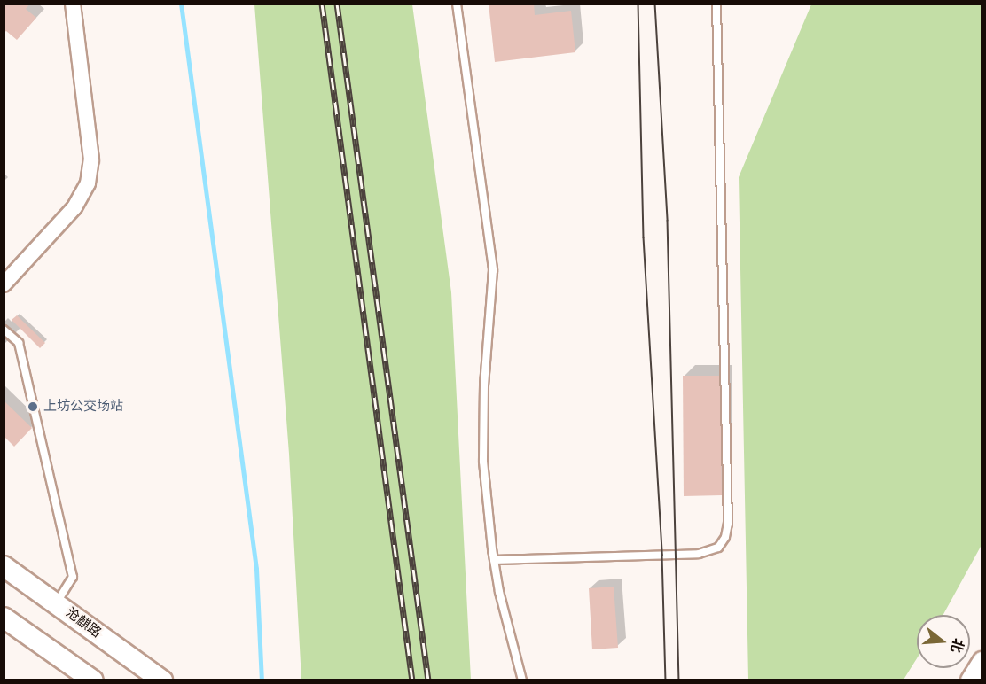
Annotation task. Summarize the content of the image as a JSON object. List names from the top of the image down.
{
  "streets": {
    "main road": ["沧麒路"]
  },
  "places": ["上坊公交场站"],
  "north": "right"
}
